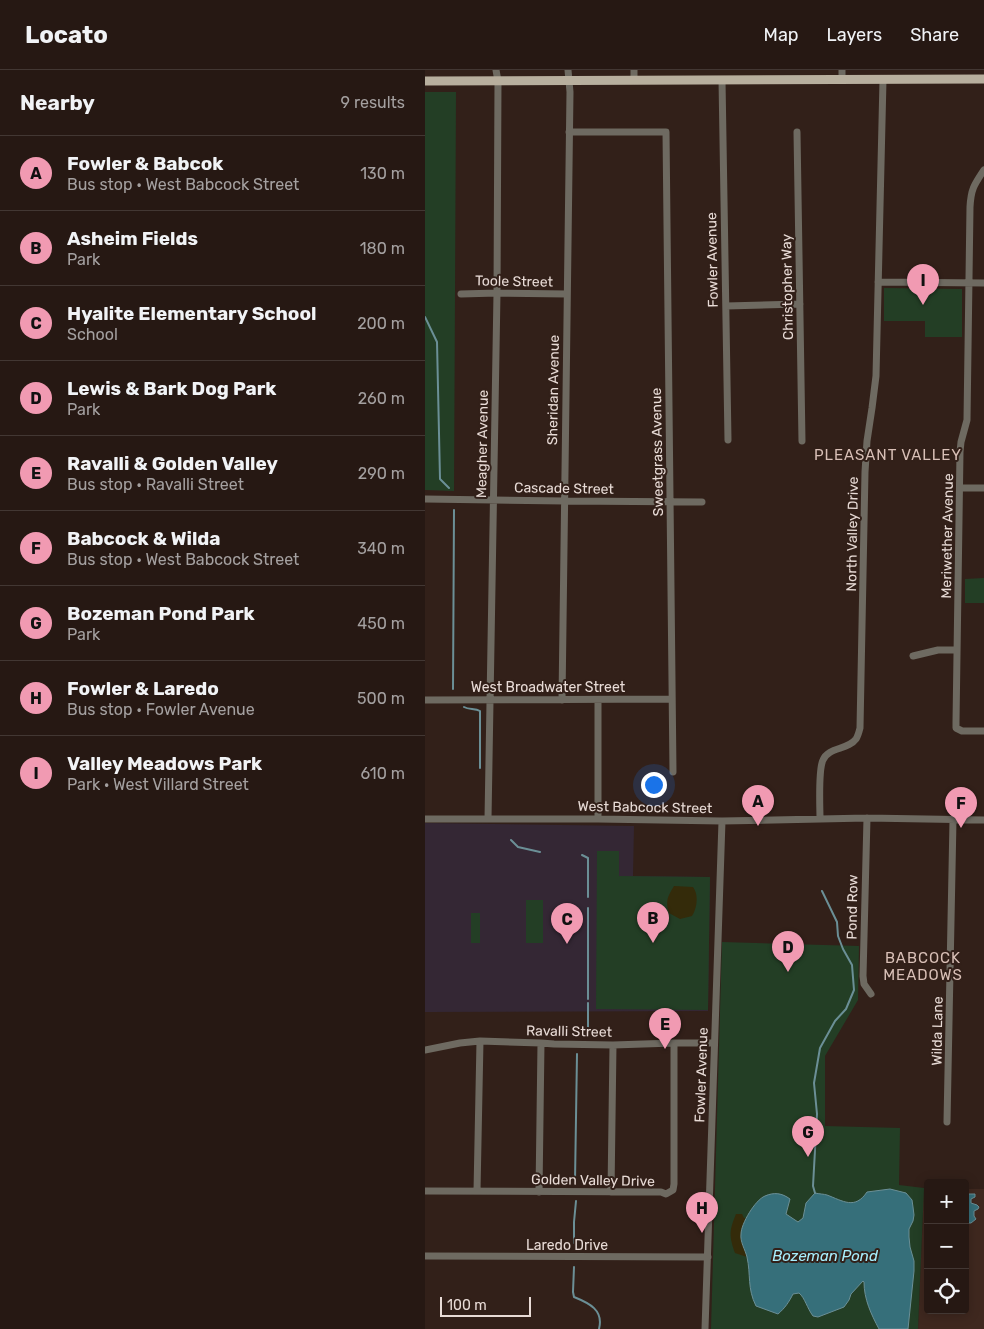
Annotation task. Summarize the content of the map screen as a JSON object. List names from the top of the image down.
{
  "streets": {
    "street": [
      "Fowler Avenue",
      "Toole Street",
      "Christopher Way",
      "Sheridan Avenue",
      "Meagher Avenue",
      "Sweetgrass Avenue",
      "Cascade Street",
      "North Valley Drive",
      "Meriwether Avenue",
      "West Broadwater Street",
      "West Babcock Street",
      "Pond Row",
      "Ravalli Street",
      "Wilda Lane",
      "Golden Valley Drive",
      "Laredo Drive"
    ]
  },
  "crossings": [
    ["Fowler Avenue", "West Babcock Street"],
    ["Fowler Avenue", "Ravalli Street"],
    ["Fowler Avenue", "Laredo Drive"],
    ["Toole Street", "Sheridan Avenue"],
    ["Toole Street", "Meagher Avenue"],
    ["Sheridan Avenue", "Sweetgrass Avenue"],
    ["Sheridan Avenue", "Cascade Street"],
    ["Sheridan Avenue", "West Broadwater Street"],
    ["Meagher Avenue", "Cascade Street"],
    ["Meagher Avenue", "West Broadwater Street"],
    ["Meagher Avenue", "West Babcock Street"],
    ["Sweetgrass Avenue", "Cascade Street"],
    ["Sweetgrass Avenue", "West Broadwater Street"],
    ["North Valley Drive", "West Babcock Street"],
    ["West Babcock Street", "Pond Row"],
    ["West Babcock Street", "Wilda Lane"],
    ["Ravalli Street", "Golden Valley Drive"]
  ],
  "districts": ["PLEASANT VALLEY", "BABCOCK MEADOWS"],
  "water": ["Bozeman Pond"],
  "scale_bar": "100 m",
  "page": {
    "header": "Locato",
    "nav": ["Map", "Layers", "Share"],
    "heading": ["Nearby", "9 results"],
    "list": [
      {
        "mark": "A",
        "name": "Fowler & Babcok",
        "note": "Bus stop · West Babcock Street",
        "value": "130 m"
      },
      {
        "mark": "B",
        "name": "Asheim Fields",
        "note": "Park",
        "value": "180 m"
      },
      {
        "mark": "C",
        "name": "Hyalite Elementary School",
        "note": "School",
        "value": "200 m"
      },
      {
        "mark": "D",
        "name": "Lewis & Bark Dog Park",
        "note": "Park",
        "value": "260 m"
      },
      {
        "mark": "E",
        "name": "Ravalli & Golden Valley",
        "note": "Bus stop · Ravalli Street",
        "value": "290 m"
      },
      {
        "mark": "F",
        "name": "Babcock & Wilda",
        "note": "Bus stop · West Babcock Street",
        "value": "340 m"
      },
      {
        "mark": "G",
        "name": "Bozeman Pond Park",
        "note": "Park",
        "value": "450 m"
      },
      {
        "mark": "H",
        "name": "Fowler & Laredo",
        "note": "Bus stop · Fowler Avenue",
        "value": "500 m"
      },
      {
        "mark": "I",
        "name": "Valley Meadows Park",
        "note": "Park · West Villard Street",
        "value": "610 m"
      }
    ],
    "pins": [
      "I",
      "A",
      "F",
      "B",
      "C",
      "D",
      "E",
      "G",
      "H"
    ],
    "map_buttons": ["+", "−"],
    "scale": "100 m"
  }
}
